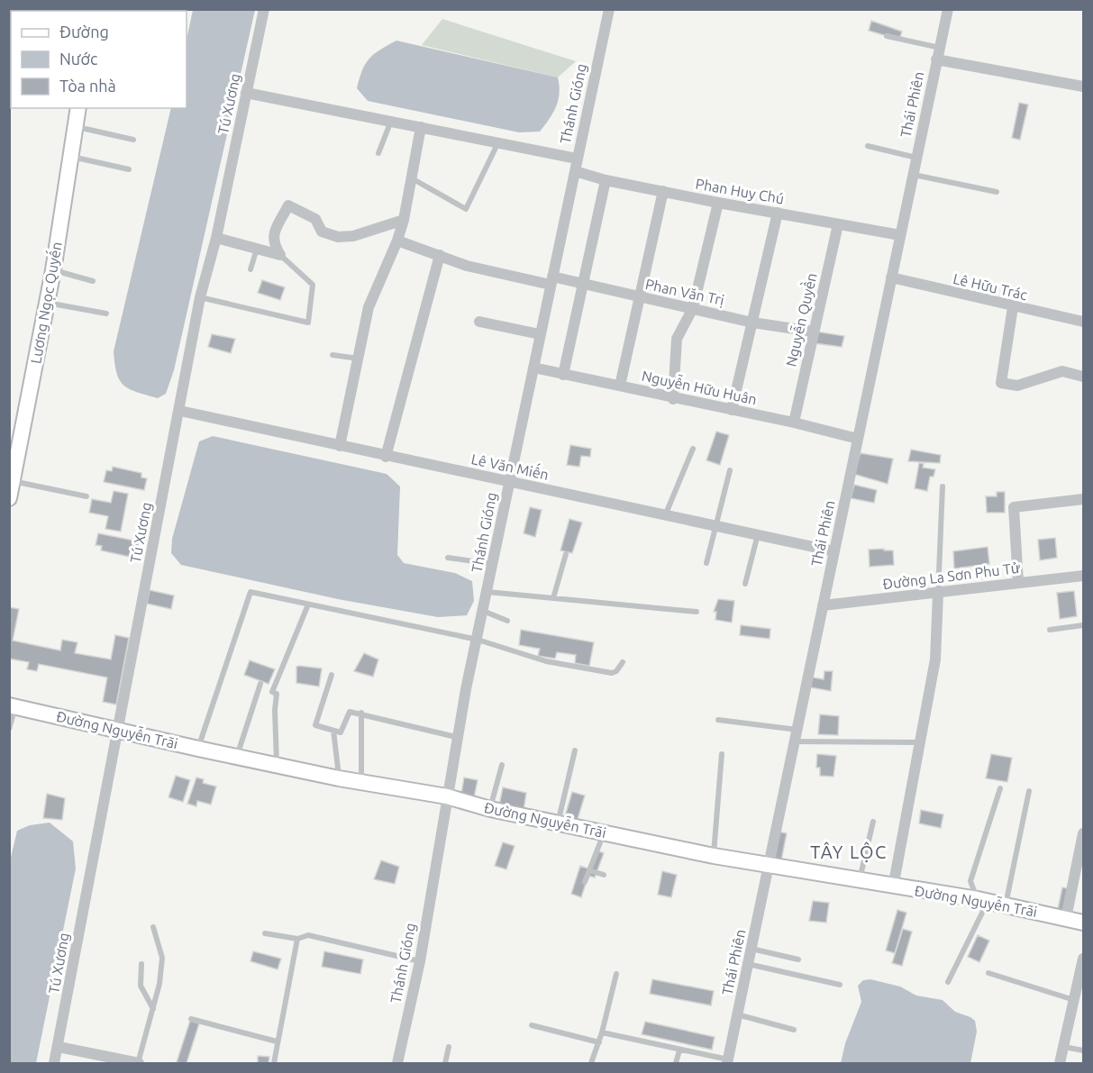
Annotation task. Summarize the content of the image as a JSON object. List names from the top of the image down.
{
  "streets": {
    "main road": ["Lương Ngọc Quyến", "Đường Nguyễn Trãi"],
    "street": [
      "Tú Xương",
      "Thánh Gióng",
      "Thái Phiên",
      "Phan Huy Chú",
      "Lê Hữu Trác",
      "Phan Văn Trị",
      "Nguyễn Quyền",
      "Nguyễn Hữu Huân",
      "Lê Văn Miến",
      "Đường La Sơn Phu Tử"
    ]
  },
  "crossings": [
    ["Tú Xương", "Lê Văn Miến"],
    ["Tú Xương", "Đường Nguyễn Trãi"],
    ["Thánh Gióng", "Phan Huy Chú"],
    ["Thánh Gióng", "Phan Văn Trị"],
    ["Thánh Gióng", "Nguyễn Hữu Huân"],
    ["Thánh Gióng", "Lê Văn Miến"],
    ["Thánh Gióng", "Đường Nguyễn Trãi"],
    ["Thái Phiên", "Phan Huy Chú"],
    ["Thái Phiên", "Lê Hữu Trác"],
    ["Thái Phiên", "Nguyễn Hữu Huân"],
    ["Thái Phiên", "Lê Văn Miến"],
    ["Thái Phiên", "Đường La Sơn Phu Tử"],
    ["Thái Phiên", "Đường Nguyễn Trãi"],
    ["Phan Huy Chú", "Nguyễn Quyền"],
    ["Phan Văn Trị", "Nguyễn Quyền"],
    ["Nguyễn Quyền", "Nguyễn Hữu Huân"]
  ],
  "districts": ["TÂY LỘC"],
  "legend": ["Đường", "Nước", "Tòa nhà"]
}
